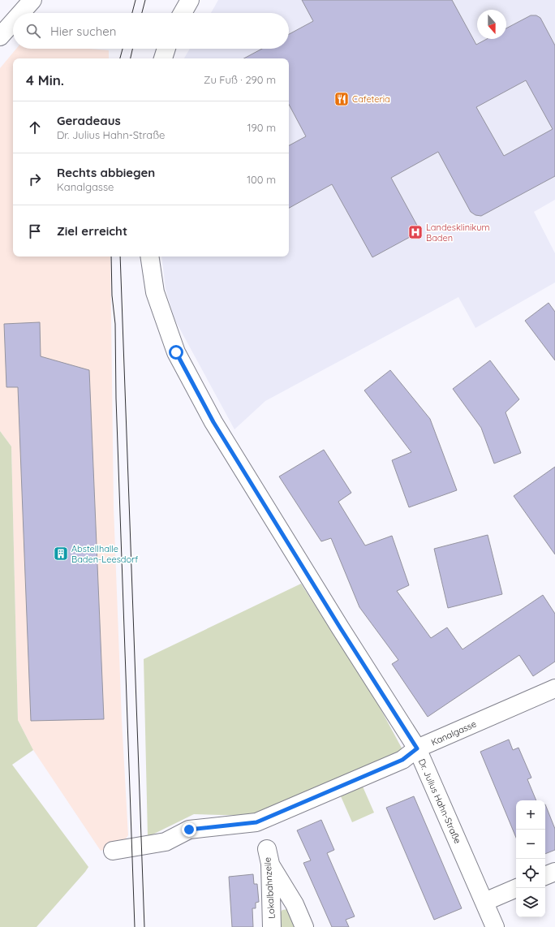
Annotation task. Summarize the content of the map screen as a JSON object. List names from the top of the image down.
{
  "streets": {
    "street": ["Kanalgasse", "Dr. Julius Hahn-Straße", "Lokalbahnzeile"]
  },
  "crossings": [
    ["Kanalgasse", "Dr. Julius Hahn-Straße"]
  ],
  "places": {
    "restaurant": ["Cafeteria"],
    "hospital": ["Landesklinikum Baden"],
    "building": ["Abstellhalle Baden-Leesdorf"]
  },
  "north": "bottom",
  "page": {
    "search": "Hier suchen",
    "heading": ["4 Min.", "Zu Fuß · 290 m"],
    "list": [
      ["Geradeaus", "Dr. Julius Hahn-Straße", "190 m"],
      ["Rechts abbiegen", "Kanalgasse", "100 m"],
      "Ziel erreicht"
    ],
    "map_buttons": ["+", "−"]
  }
}
